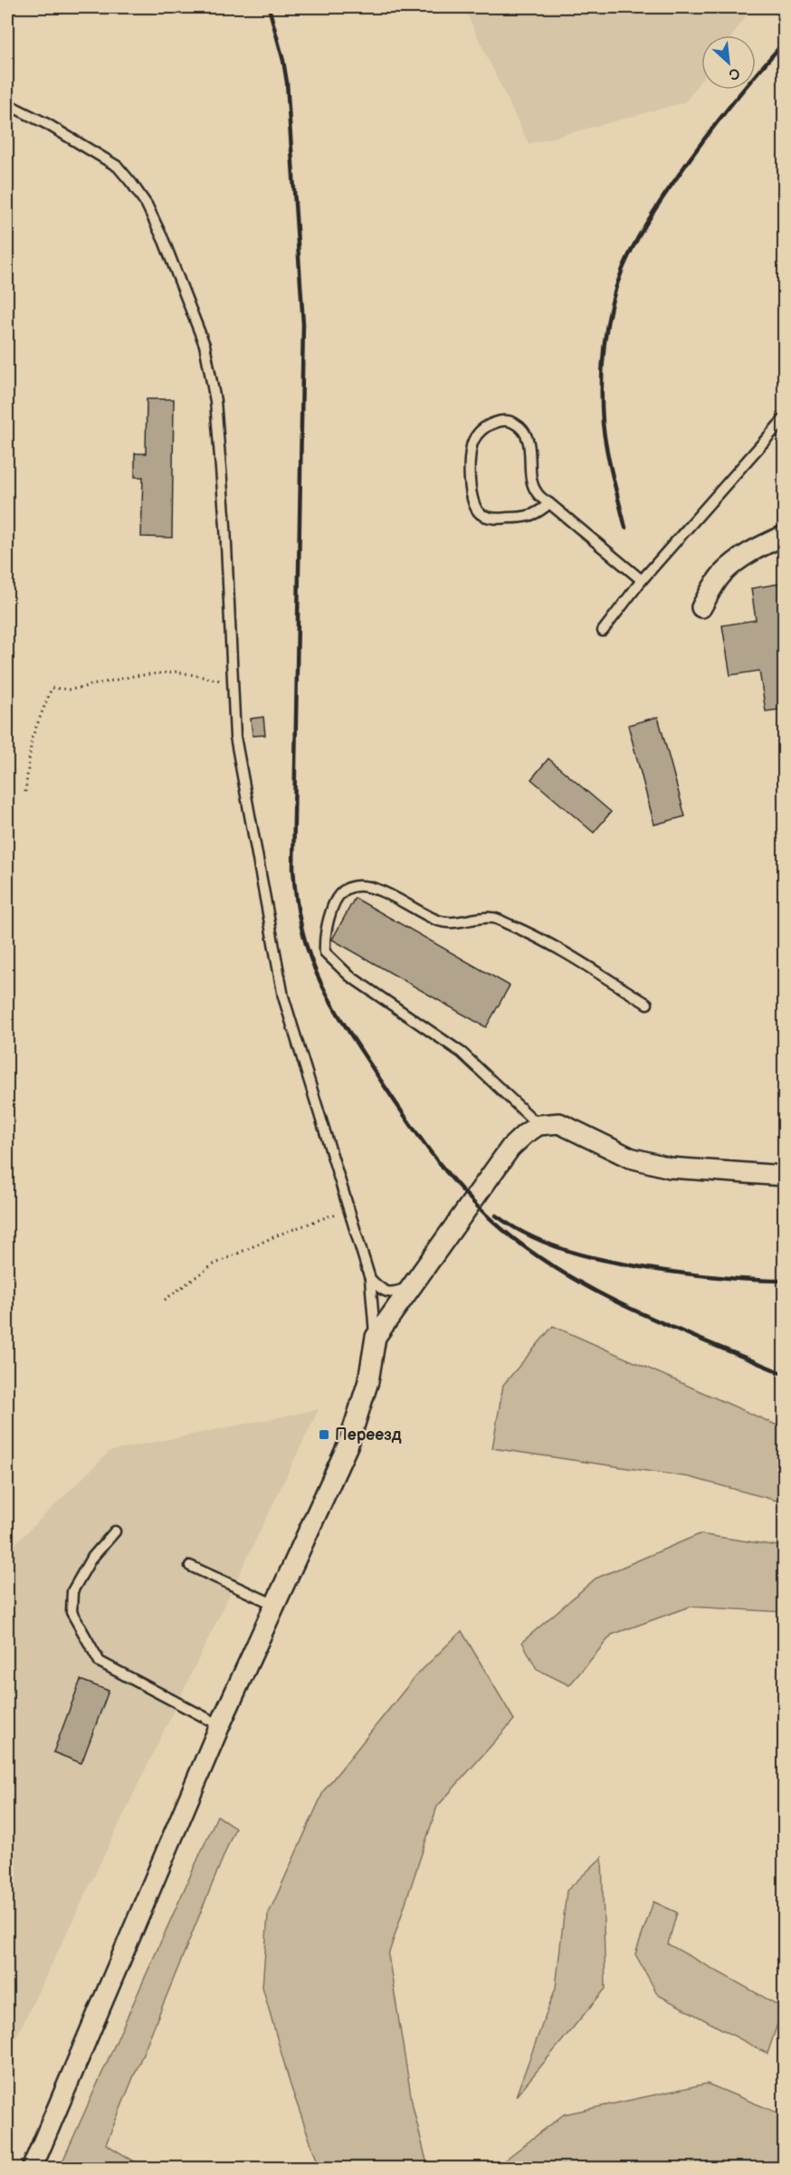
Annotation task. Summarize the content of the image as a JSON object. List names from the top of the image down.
{
  "places": {
    "transit": ["Переезд"]
  },
  "north": "bottom right"
}
